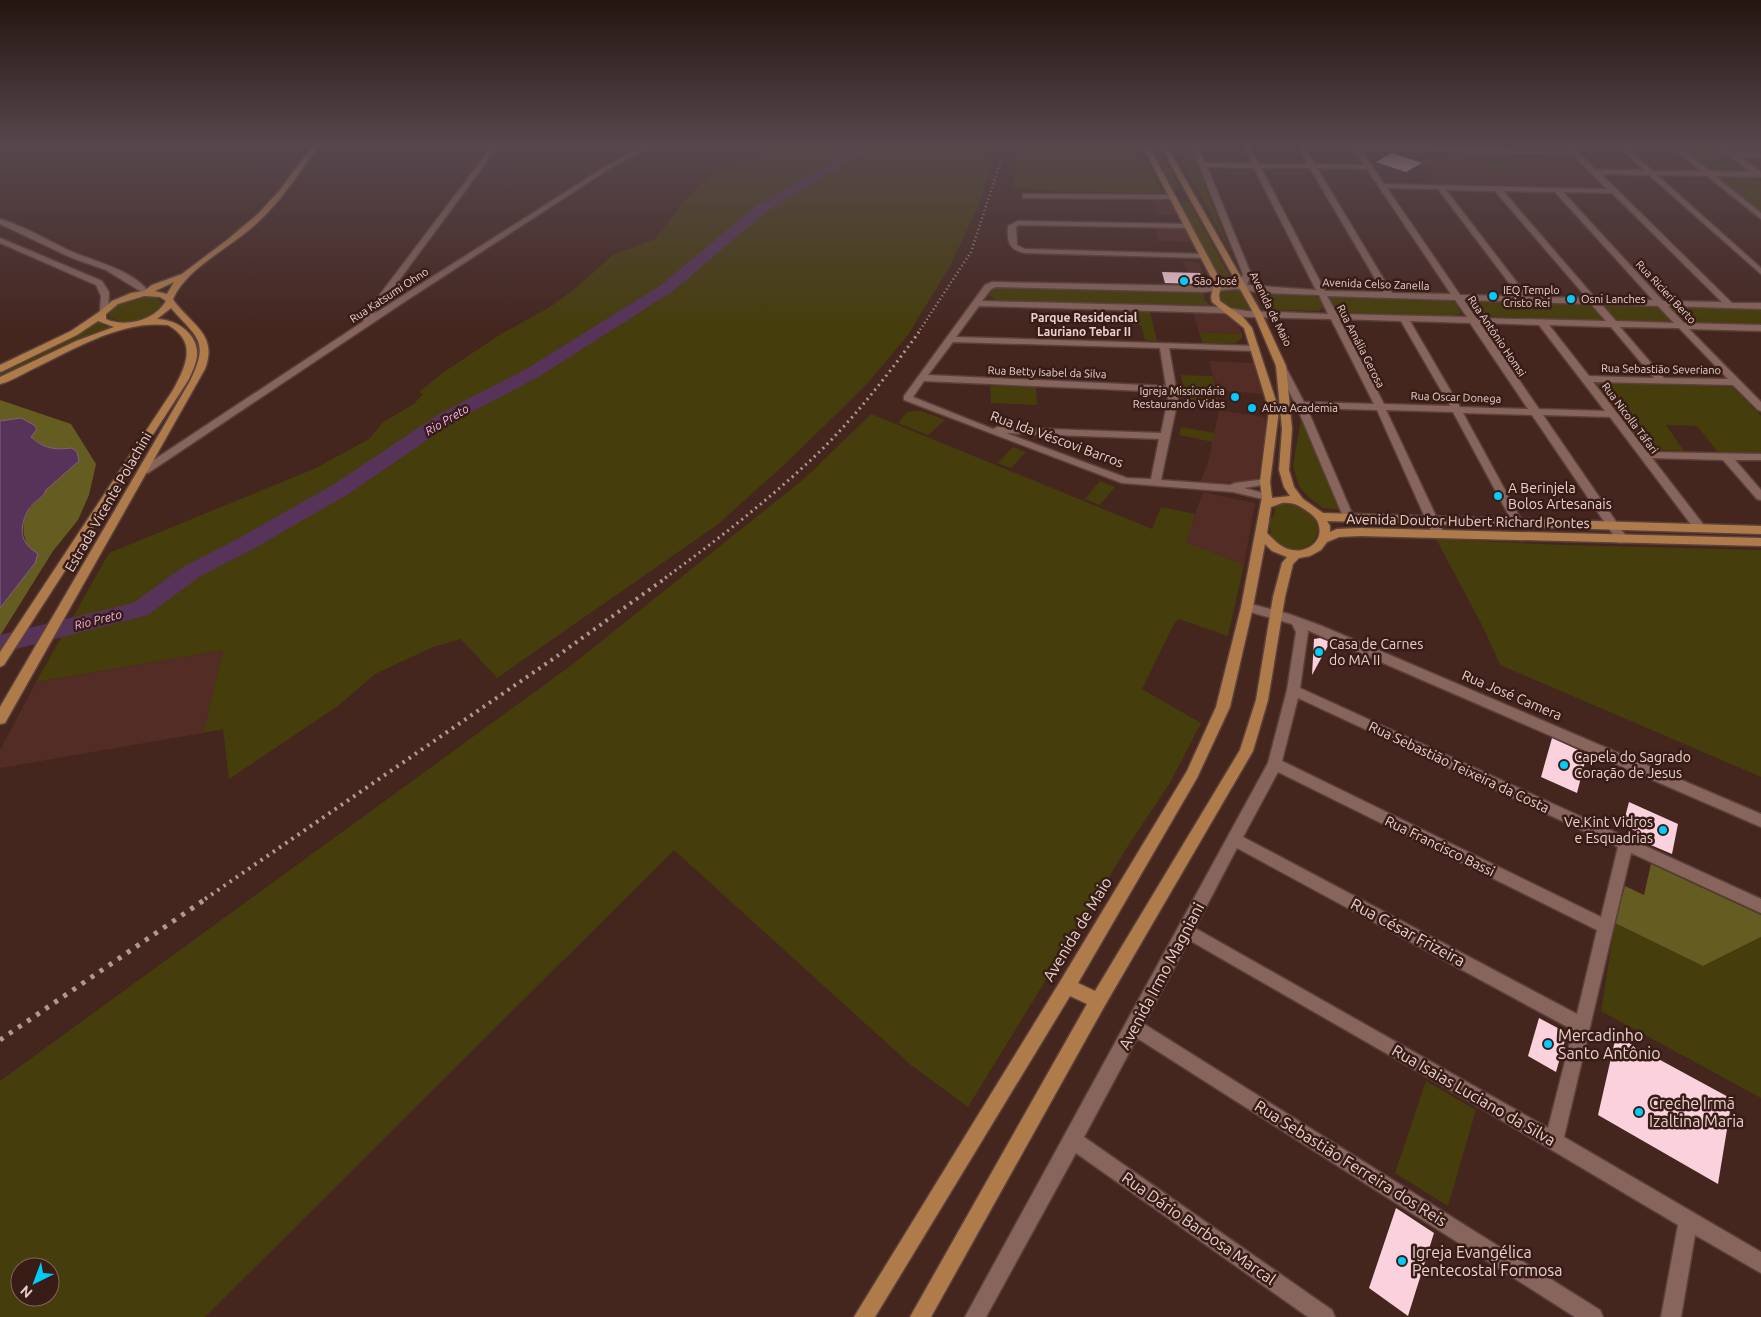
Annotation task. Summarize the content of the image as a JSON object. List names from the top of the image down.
{
  "streets": {
    "main road": ["Avenida de Maio", "Estrada Vicente Polachini", "Avenida Doutor Hubert Richard Pontes"],
    "street": [
      "Avenida Celso Zanella",
      "Rua Ricieri Berto",
      "Rua Katsumi Ohno",
      "Rua Antônio Homsi",
      "Rua Amália Gerosa",
      "Rua Sebastião Severiano",
      "Rua Betty Isabel da Silva",
      "Rua Oscar Donega",
      "Rua Nicolla Táfari",
      "Rua Ida Véscovi Barros",
      "Rua José Camera",
      "Rua Sebastião Teixeira da Costa",
      "Rua Francisco Bassi",
      "Rua César Frizeira",
      "Avenida Irmo Magniani",
      "Rua Isaias Luciano da Silva",
      "Rua Sebastião Ferreira dos Reis",
      "Rua Dário Barbosa Marcal"
    ]
  },
  "crossings": [
    ["Avenida Celso Zanella", "Rua Ricieri Berto"],
    ["Avenida Celso Zanella", "Avenida de Maio"],
    ["Avenida Celso Zanella", "Rua Antônio Homsi"],
    ["Avenida Celso Zanella", "Rua Amália Gerosa"],
    ["Rua Ricieri Berto", "Rua Sebastião Severiano"],
    ["Rua Katsumi Ohno", "Estrada Vicente Polachini"],
    ["Avenida de Maio", "Rua Ida Véscovi Barros"],
    ["Avenida de Maio", "Avenida Doutor Hubert Richard Pontes"],
    ["Avenida de Maio", "Rua José Camera"],
    ["Rua Antônio Homsi", "Rua Oscar Donega"],
    ["Rua Antônio Homsi", "Avenida Doutor Hubert Richard Pontes"],
    ["Rua Amália Gerosa", "Rua Oscar Donega"],
    ["Rua Amália Gerosa", "Avenida Doutor Hubert Richard Pontes"],
    ["Rua Sebastião Severiano", "Rua Nicolla Táfari"],
    ["Rua Betty Isabel da Silva", "Rua Ida Véscovi Barros"],
    ["Rua Oscar Donega", "Rua Nicolla Táfari"],
    ["Rua Nicolla Táfari", "Avenida Doutor Hubert Richard Pontes"],
    ["Rua Ida Véscovi Barros", "Avenida Doutor Hubert Richard Pontes"],
    ["Rua José Camera", "Avenida Irmo Magniani"],
    ["Rua Sebastião Teixeira da Costa", "Avenida Irmo Magniani"],
    ["Rua Francisco Bassi", "Avenida Irmo Magniani"],
    ["Rua César Frizeira", "Avenida Irmo Magniani"],
    ["Avenida Irmo Magniani", "Rua Isaias Luciano da Silva"],
    ["Avenida Irmo Magniani", "Rua Sebastião Ferreira dos Reis"],
    ["Avenida Irmo Magniani", "Rua Dário Barbosa Marcal"]
  ],
  "districts": ["Parque Residencial Lauriano Tebar II"],
  "water": ["Rio Preto"],
  "places": [
    "São José",
    "IEQ Templo Cristo Rei",
    "Osni Lanches",
    "Igreja Missionária Restaurando Vidas",
    "Ativa Academia",
    "A Berinjela Bolos Artesanais",
    "Casa de Carnes do MA II",
    "Capela do Sagrado Coração de Jesus",
    "Ve.Kint Vidros e Esquadrias",
    "Mercadinho Santo Antônio",
    "Creche Irmã Izaltina Maria",
    "Igreja Evangélica Pentecostal Formosa"
  ],
  "north": "bottom left"
}
